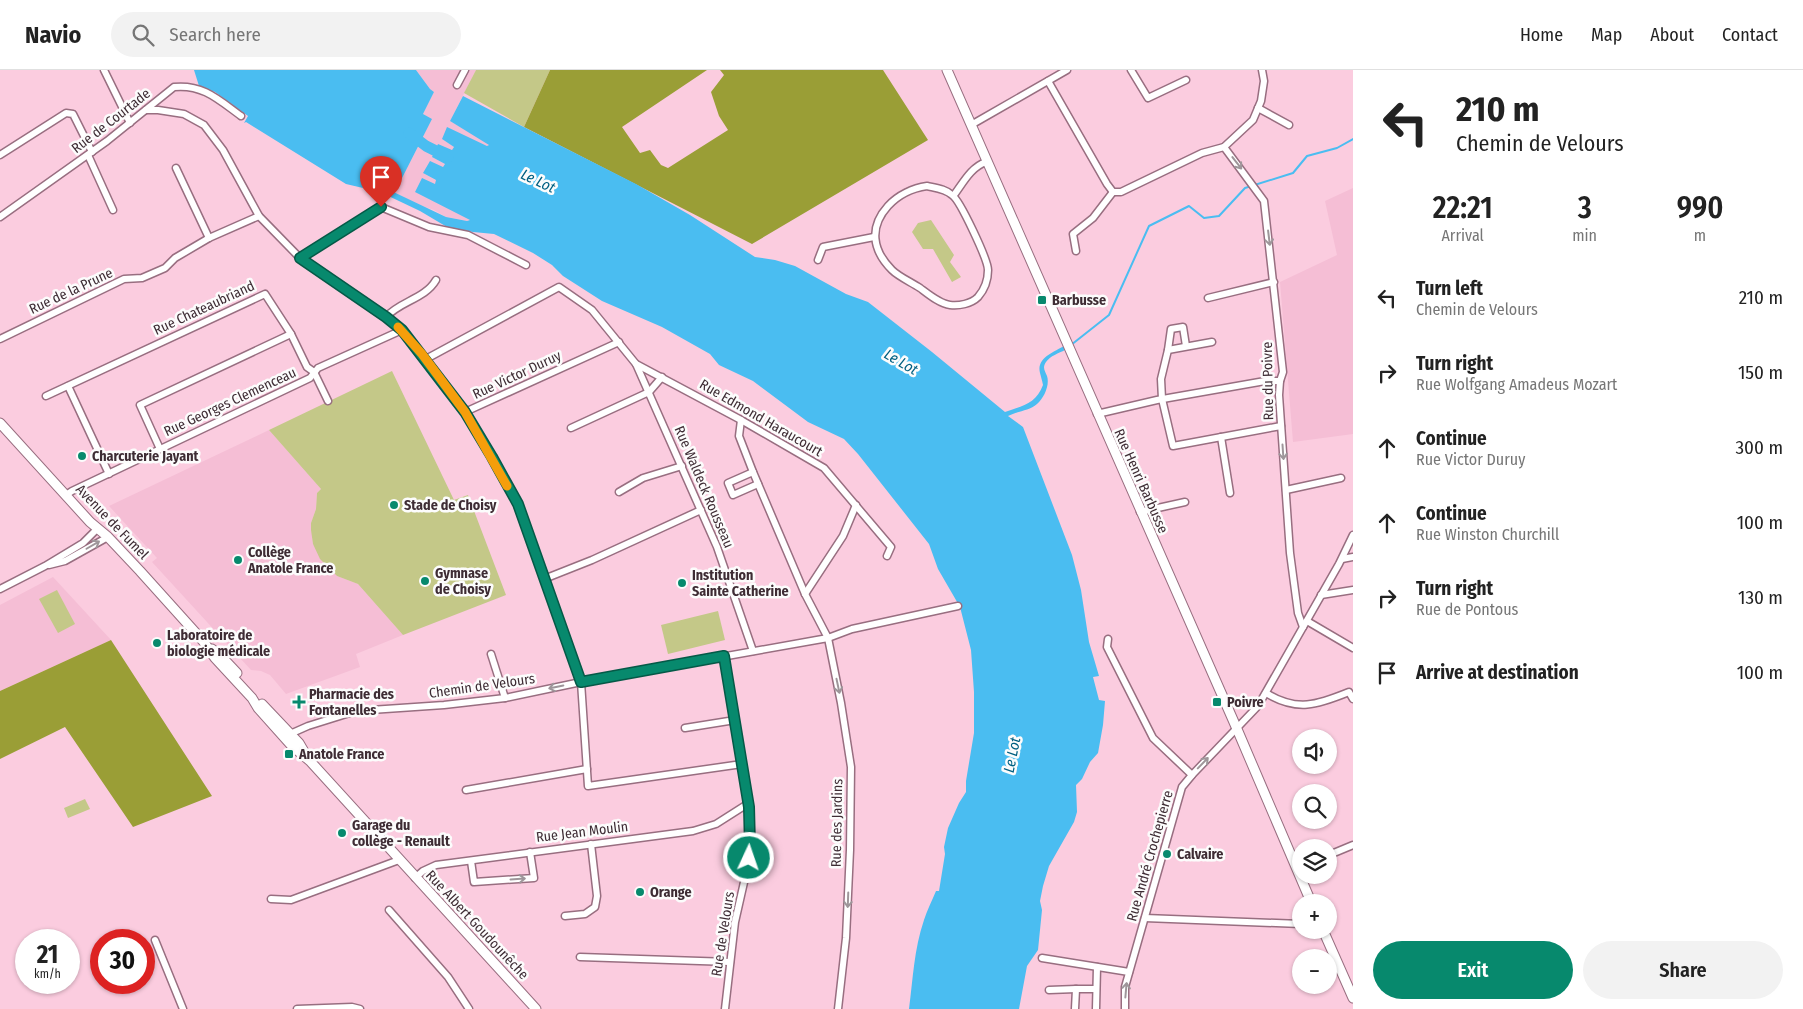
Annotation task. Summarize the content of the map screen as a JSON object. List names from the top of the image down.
{
  "streets": {
    "main road": ["Rue Henri Barbusse", "Avenue de Fumel", "Rue Albert Goudounêche"],
    "street": [
      "Rue de Courtade",
      "Rue de la Prune",
      "Rue Chateaubriand",
      "Rue Victor Duruy",
      "Rue du Poivre",
      "Rue Georges Clemenceau",
      "Rue Edmond Haraucourt",
      "Rue Waldeck Rousseau",
      "Chemin de Velours",
      "Rue des Jardins",
      "Rue Jean Moulin",
      "Rue André Crochepierre",
      "Rue de Velours"
    ]
  },
  "crossings": [
    ["Rue de Courtade", "Rue Victor Duruy"],
    ["Rue de la Prune", "Rue Victor Duruy"],
    ["Rue Chateaubriand", "Rue Georges Clemenceau"],
    ["Rue Victor Duruy", "Rue Georges Clemenceau"],
    ["Rue Victor Duruy", "Rue Edmond Haraucourt"],
    ["Rue du Poivre", "Rue André Crochepierre"],
    ["Rue Georges Clemenceau", "Avenue de Fumel"],
    ["Rue Edmond Haraucourt", "Rue Waldeck Rousseau"],
    ["Rue Edmond Haraucourt", "Rue des Jardins"],
    ["Rue Henri Barbusse", "Rue André Crochepierre"],
    ["Rue Waldeck Rousseau", "Chemin de Velours"],
    ["Avenue de Fumel", "Chemin de Velours"],
    ["Avenue de Fumel", "Rue Albert Goudounêche"],
    ["Chemin de Velours", "Rue des Jardins"],
    ["Chemin de Velours", "Rue de Velours"],
    ["Rue Jean Moulin", "Rue Albert Goudounêche"],
    ["Rue Jean Moulin", "Rue de Velours"]
  ],
  "one_way": ["Rue du Poivre", "Rue des Jardins"],
  "water": ["Le Lot"],
  "places": {
    "transit": ["Barbusse", "Poivre", "Anatole France"],
    "other": [
      "Charcuterie Jayant",
      "Stade de Choisy",
      "Collège Anatole France",
      "Gymnase de Choisy",
      "Institution Sainte Catherine",
      "Laboratoire de biologie médicale",
      "Garage du collège - Renault",
      "Calvaire",
      "Orange"
    ],
    "health": ["Pharmacie des Fontanelles"]
  },
  "page": {
    "header": "Navio",
    "search": "Search here",
    "nav": [
      "Home",
      "Map",
      "About",
      "Contact"
    ],
    "turn": ["210 m", "Chemin de Velours"],
    "eta": [
      "22:21",
      "Arrival",
      "3",
      "min",
      "990",
      "m"
    ],
    "list": [
      {
        "name": "Turn left",
        "note": "Chemin de Velours",
        "value": "210 m"
      },
      {
        "name": "Turn right",
        "note": "Rue Wolfgang Amadeus Mozart",
        "value": "150 m"
      },
      {
        "name": "Continue",
        "note": "Rue Victor Duruy",
        "value": "300 m"
      },
      {
        "name": "Continue",
        "note": "Rue Winston Churchill",
        "value": "100 m"
      },
      {
        "name": "Turn right",
        "note": "Rue de Pontous",
        "value": "130 m"
      },
      {
        "name": "Arrive at destination",
        "value": "100 m"
      }
    ],
    "map_buttons": ["+", "−"],
    "speed": "21 km/h",
    "limit": "30",
    "buttons": ["Exit", "Share"]
  }
}
